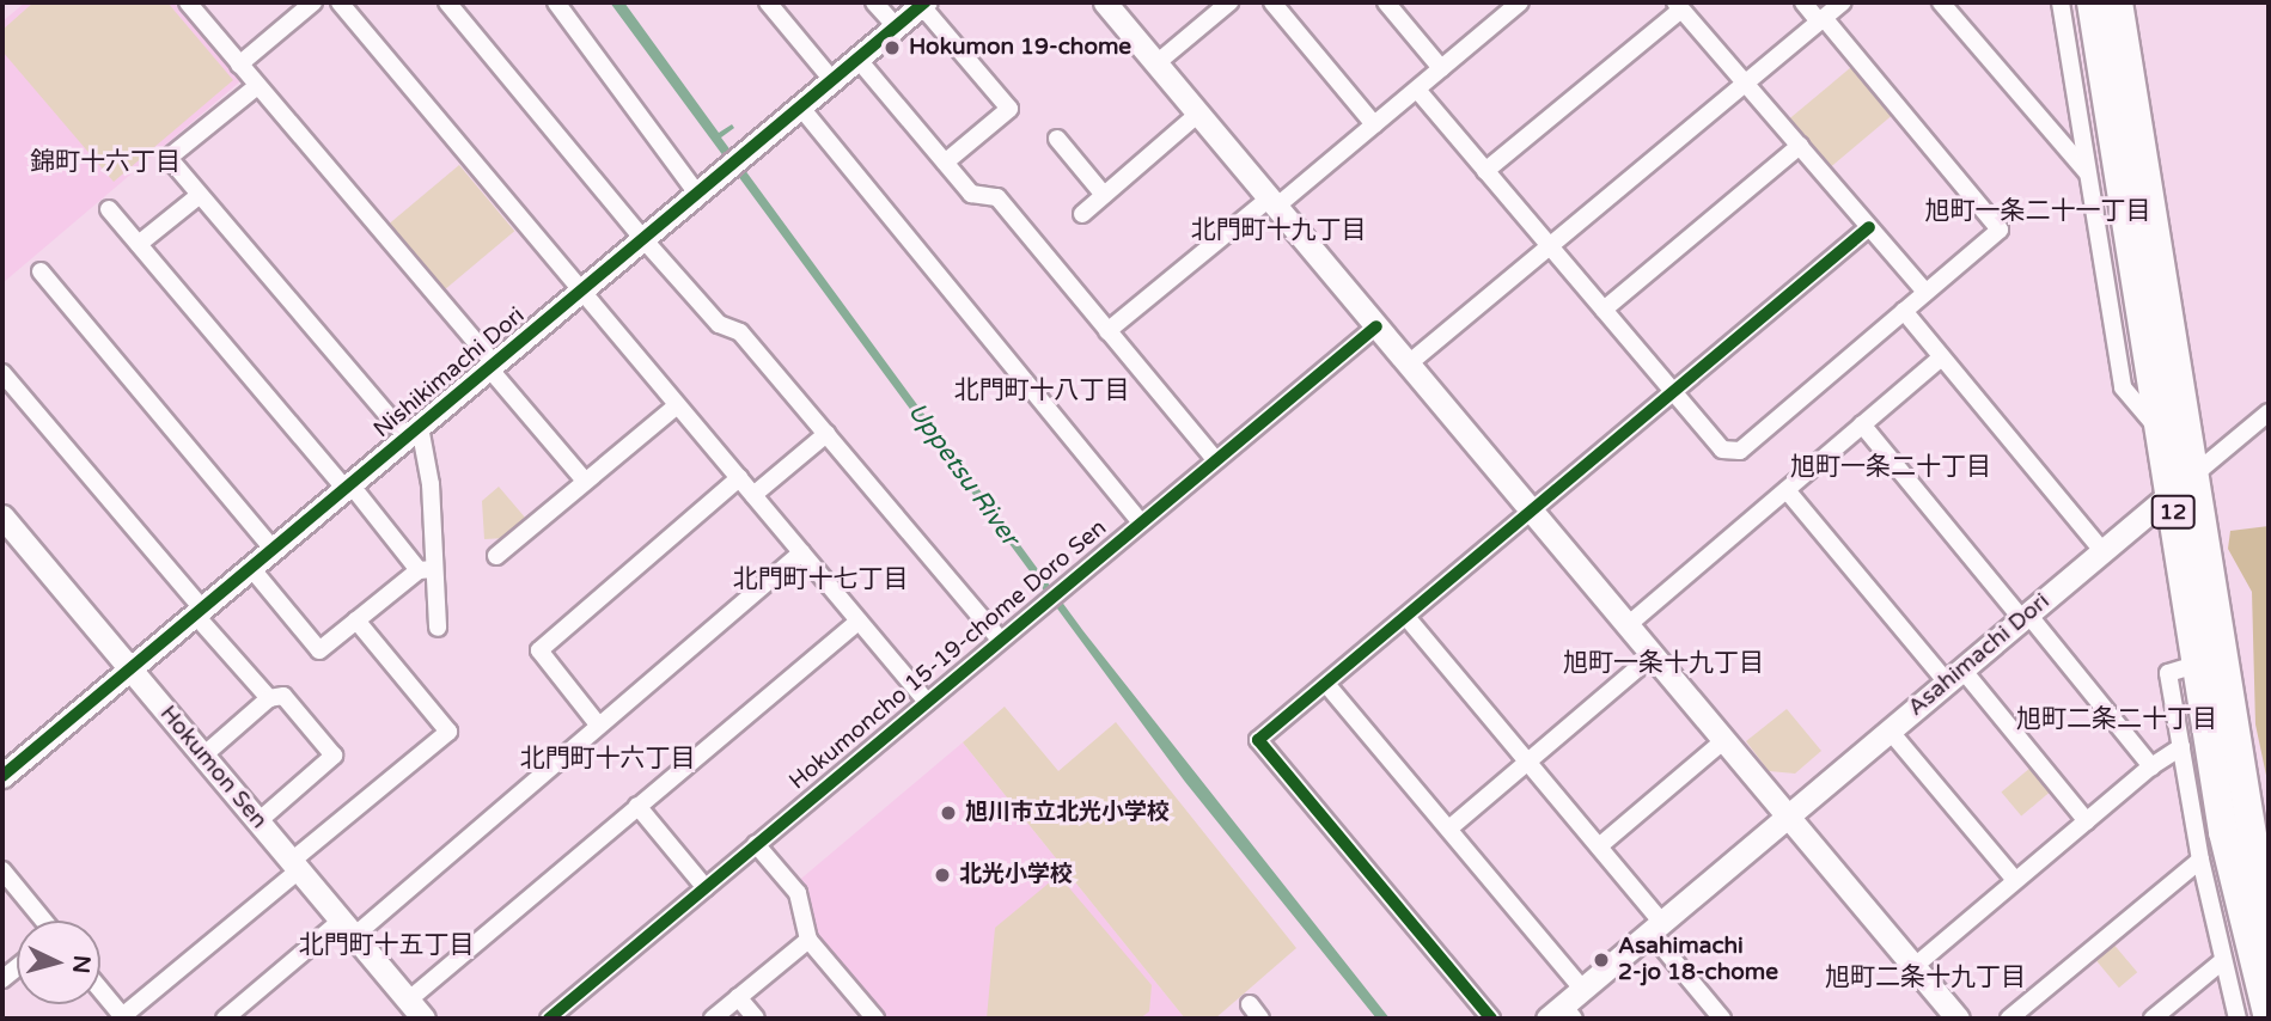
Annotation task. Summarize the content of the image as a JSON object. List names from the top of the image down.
{
  "streets": {
    "highway": ["12"],
    "street": [
      "Nishikimachi Dori",
      "Hokumoncho 15-19-chome Doro Sen",
      "Asahimachi Dori",
      "Hokumon Sen"
    ]
  },
  "crossings": [
    ["Nishikimachi Dori", "Hokumon Sen"],
    ["12", "Asahimachi Dori"]
  ],
  "districts": [
    "錦町十六丁目",
    "旭町一条二十一丁目",
    "北門町十九丁目",
    "北門町十八丁目",
    "旭町一条二十丁目",
    "北門町十七丁目",
    "旭町一条十九丁目",
    "旭町二条二十丁目",
    "北門町十六丁目",
    "北門町十五丁目",
    "旭町二条十九丁目"
  ],
  "water": ["Uppetsu River"],
  "places": [
    "Hokumon 19-chome",
    "旭川市立北光小学校",
    "北光小学校",
    "Asahimachi 2-jo 18-chome"
  ],
  "north": "right"
}
